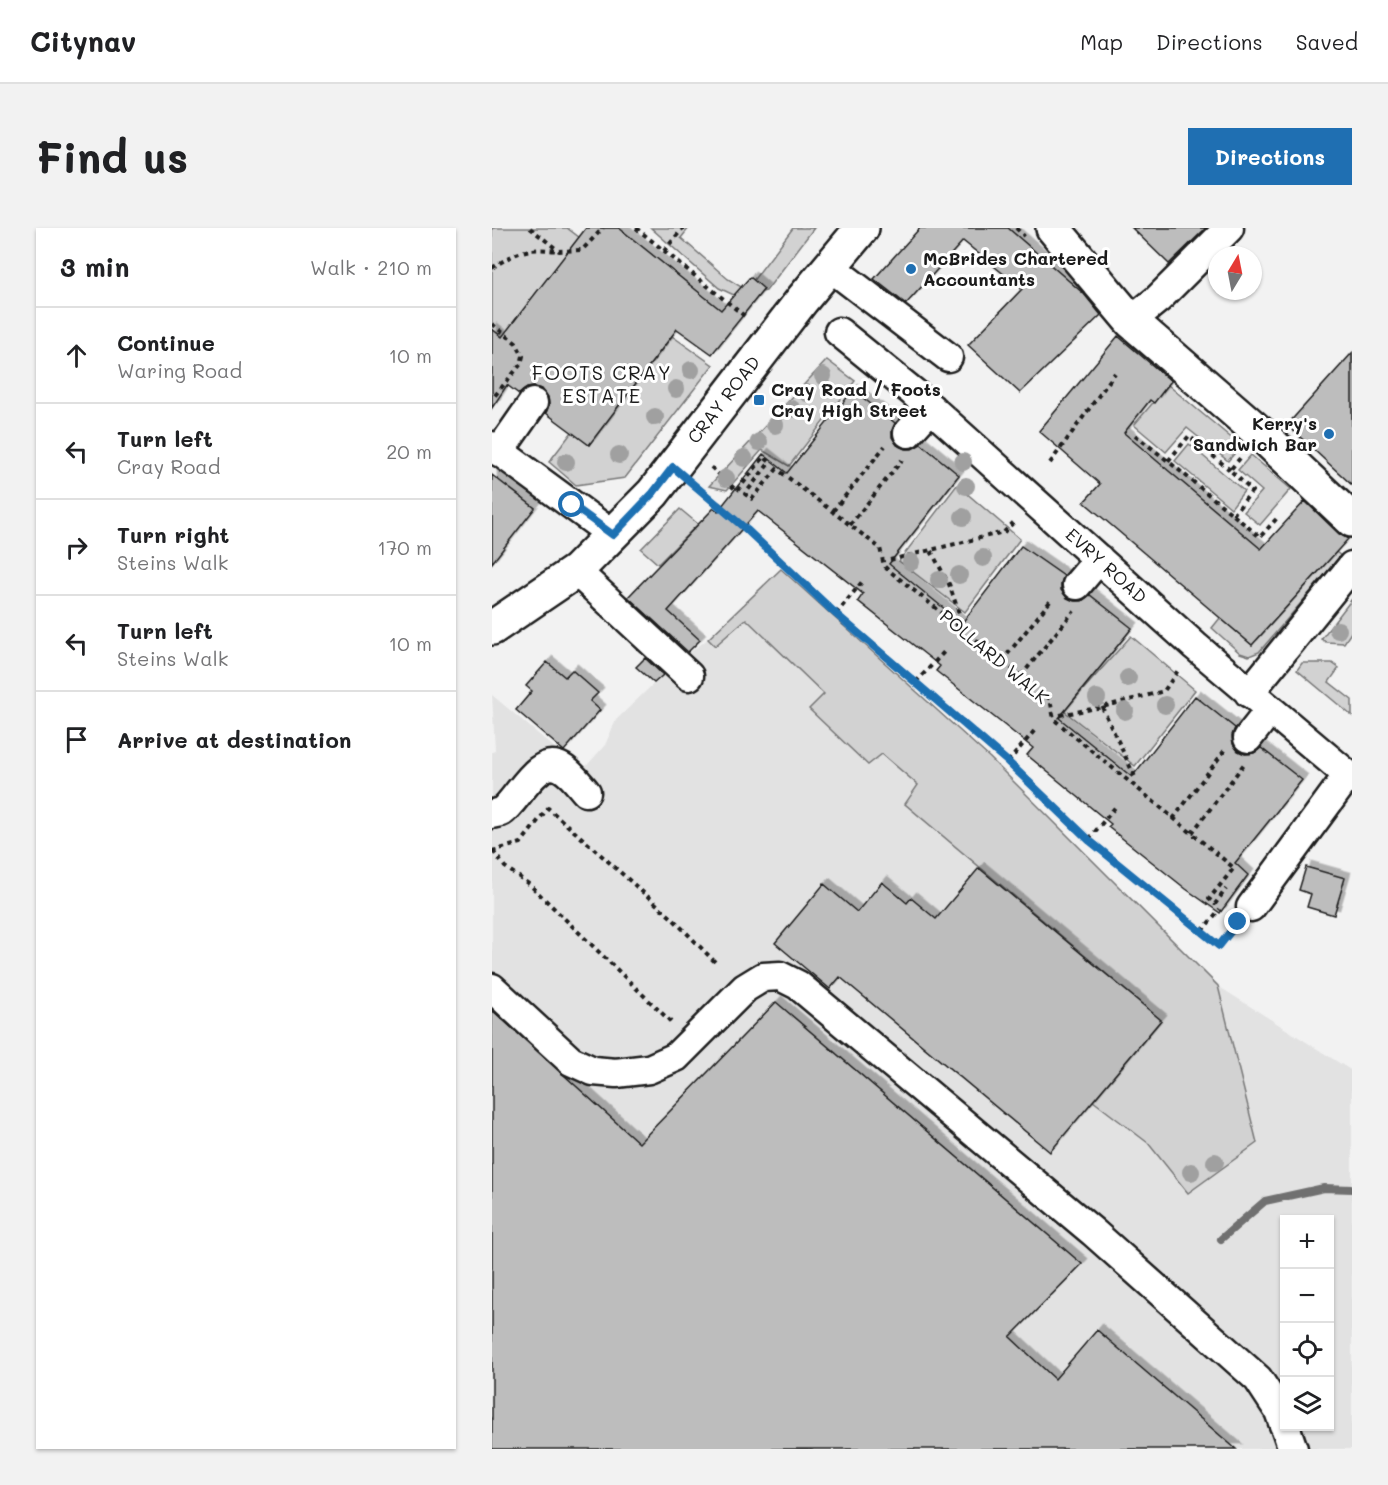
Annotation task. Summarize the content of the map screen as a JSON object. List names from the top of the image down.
{
  "streets": {
    "main road": ["CRAY ROAD"],
    "street": ["EVRY ROAD"],
    "path": ["POLLARD WALK"]
  },
  "crossings": [
    ["CRAY ROAD", "POLLARD WALK"]
  ],
  "districts": ["FOOTS CRAY ESTATE"],
  "places": {
    "other": ["McBrides Chartered Accountants", "Kerry's Sandwich Bar"],
    "transit": ["Cray Road / Foots Cray High Street"]
  },
  "north": "top",
  "page": {
    "header": "Citynav",
    "nav": ["Map", "Directions", "Saved"],
    "buttons": "Directions",
    "title": "Find us",
    "heading": ["3 min", "Walk · 210 m"],
    "list": [
      ["Continue", "Waring Road", "10 m"],
      ["Turn left", "Cray Road", "20 m"],
      ["Turn right", "Steins Walk", "170 m"],
      ["Turn left", "Steins Walk", "10 m"],
      "Arrive at destination"
    ],
    "map_buttons": ["+", "−"]
  }
}
